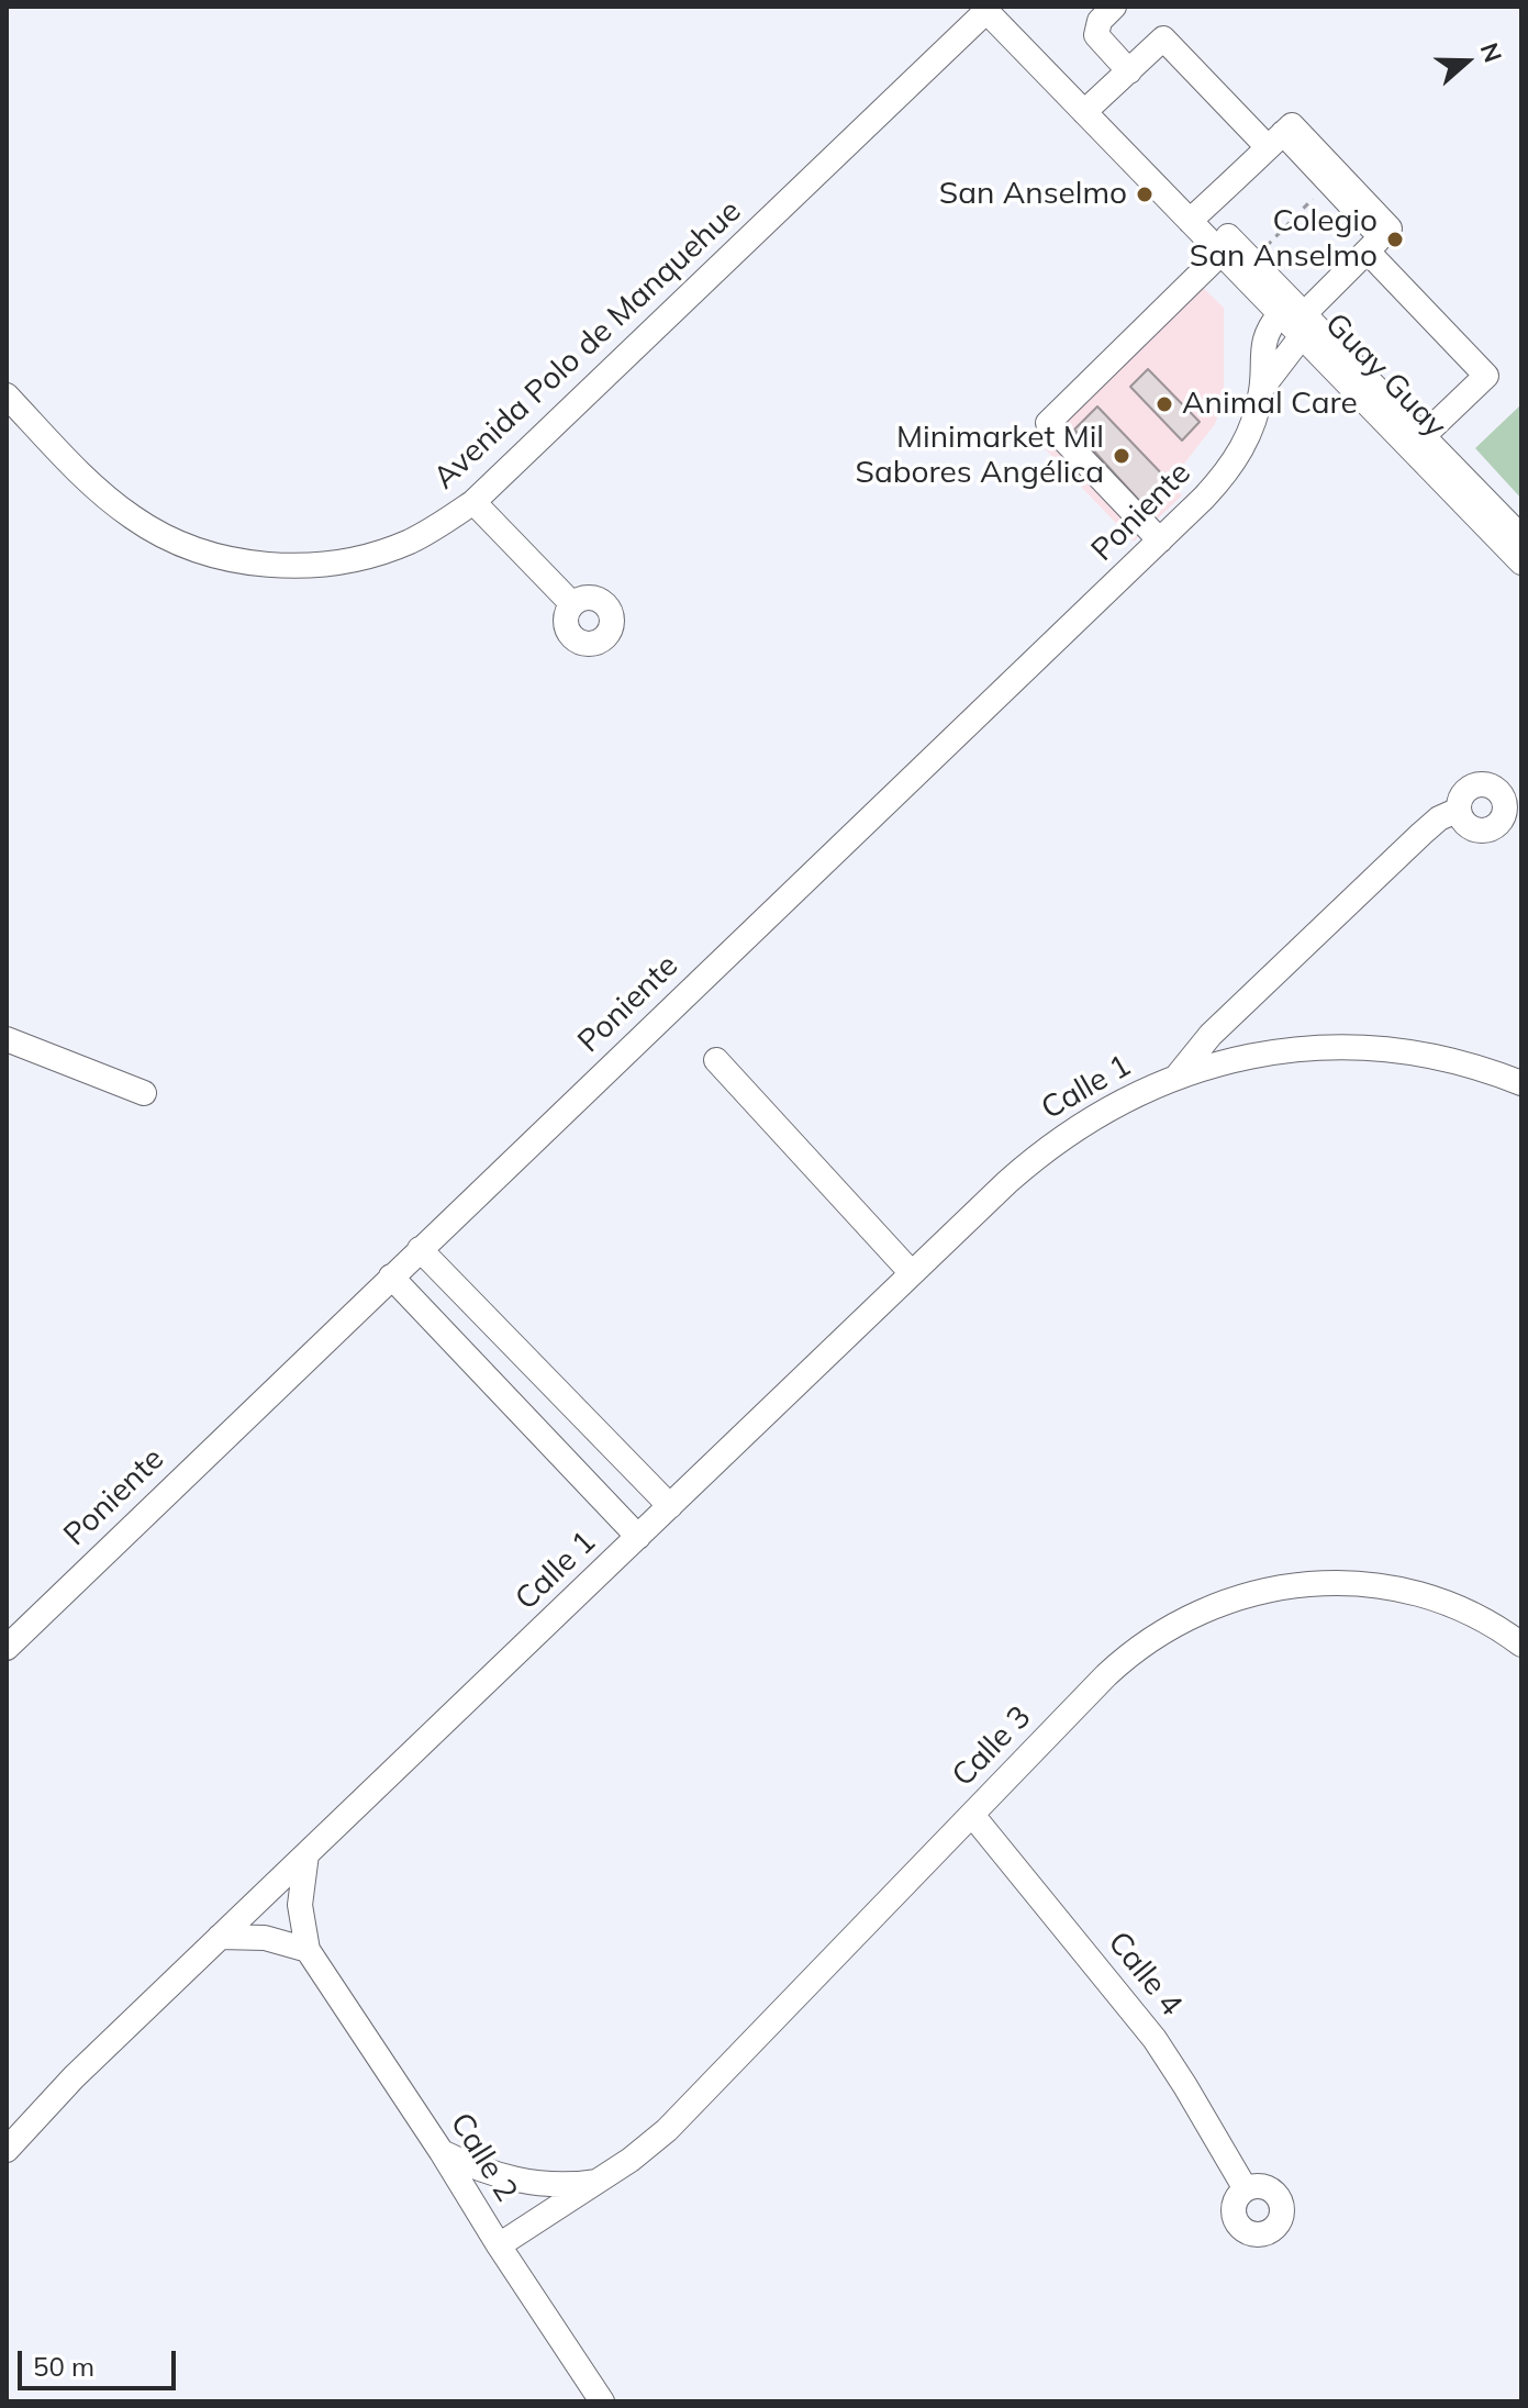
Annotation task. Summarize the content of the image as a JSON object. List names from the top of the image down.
{
  "streets": {
    "street": [
      "Avenida Polo de Manquehue",
      "Guay Guay",
      "Poniente",
      "Calle 1",
      "Calle 3",
      "Calle 4",
      "Calle 2"
    ]
  },
  "crossings": [
    ["Avenida Polo de Manquehue", "Guay Guay"],
    ["Guay Guay", "Poniente"],
    ["Calle 1", "Calle 2"],
    ["Calle 3", "Calle 4"],
    ["Calle 3", "Calle 2"]
  ],
  "places": [
    "San Anselmo",
    "Colegio San Anselmo",
    "Animal Care",
    "Minimarket Mil Sabores Angélica"
  ],
  "scale_bar": "50 m",
  "north": "right"
}
